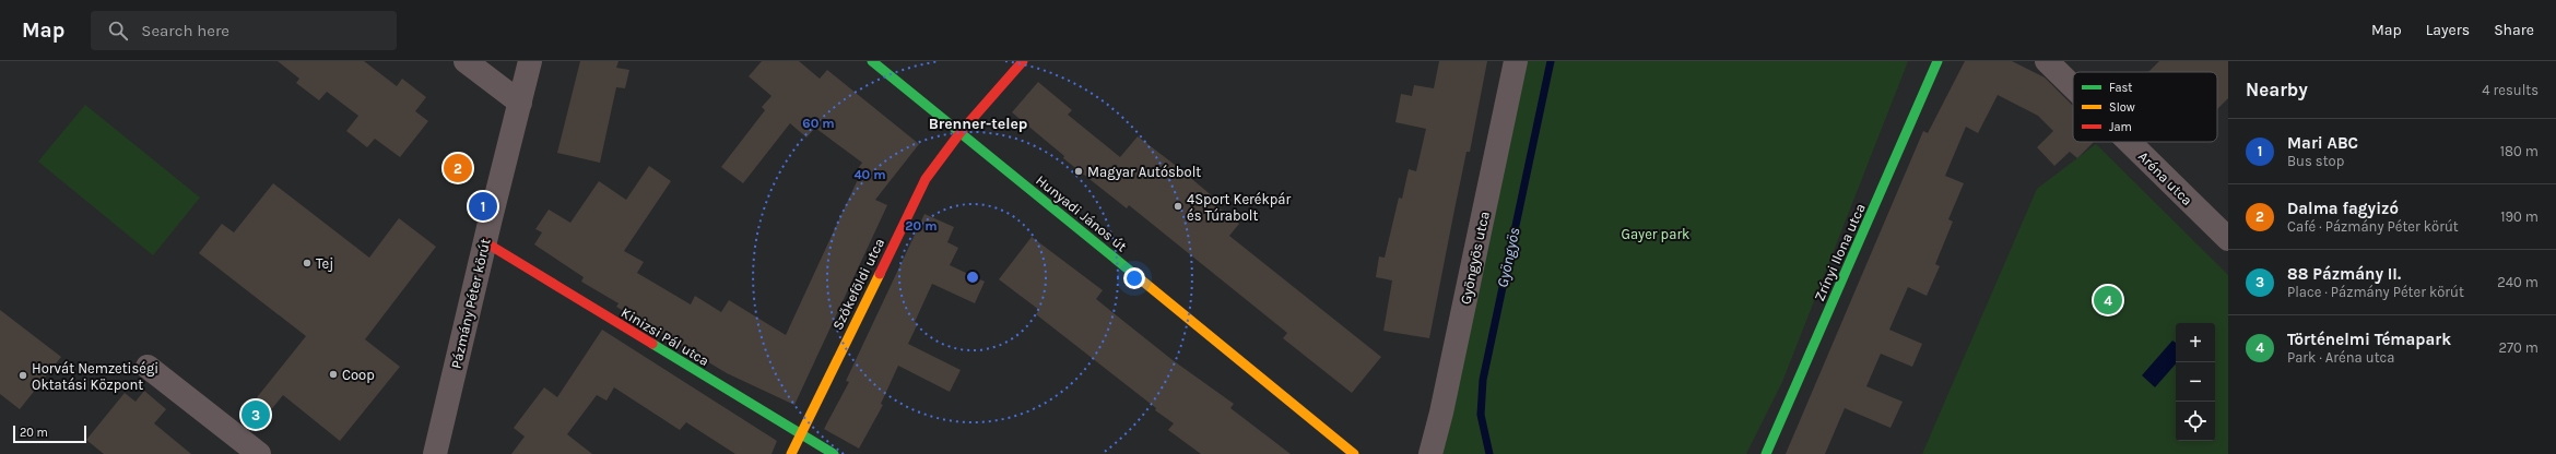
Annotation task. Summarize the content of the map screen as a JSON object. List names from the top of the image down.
{
  "streets": {
    "street": [
      "Aréna utca",
      "Hunyadi János út",
      "Zrínyi Ilona utca",
      "Gyöngyös utca",
      "Szőkeföldi utca",
      "Pázmány Péter körút",
      "Kinizsi Pál utca"
    ]
  },
  "crossings": [
    ["Hunyadi János út", "Szőkeföldi utca"],
    ["Szőkeföldi utca", "Kinizsi Pál utca"],
    ["Pázmány Péter körút", "Kinizsi Pál utca"]
  ],
  "districts": ["Brenner-telep"],
  "water": ["Gyöngyös"],
  "parks": ["Gayer park"],
  "places": [
    "Magyar Autósbolt",
    "4Sport Kerékpár és Túrabolt",
    "Tej",
    "Coop",
    "Horvát Nemzetiségi Oktatási Központ"
  ],
  "legend": ["Fast", "Slow", "Jam"],
  "scale_bar": "20 m",
  "page": {
    "header": "Map",
    "search": "Search here",
    "nav": ["Map", "Layers", "Share"],
    "heading": ["Nearby", "4 results"],
    "list": [
      {
        "mark": "1",
        "name": "Mari ABC",
        "note": "Bus stop",
        "value": "180 m"
      },
      {
        "mark": "2",
        "name": "Dalma fagyizó",
        "note": "Café · Pázmány Péter körút",
        "value": "190 m"
      },
      {
        "mark": "3",
        "name": "88 Pázmány II.",
        "note": "Place · Pázmány Péter körút",
        "value": "240 m"
      },
      {
        "mark": "4",
        "name": "Történelmi Témapark",
        "note": "Park · Aréna utca",
        "value": "270 m"
      }
    ],
    "pins": [
      "2",
      "1",
      "4",
      "3"
    ],
    "map_buttons": ["+", "−"],
    "scale": "20 m"
  },
  "rings": ["60 m", "40 m", "20 m"]
}
